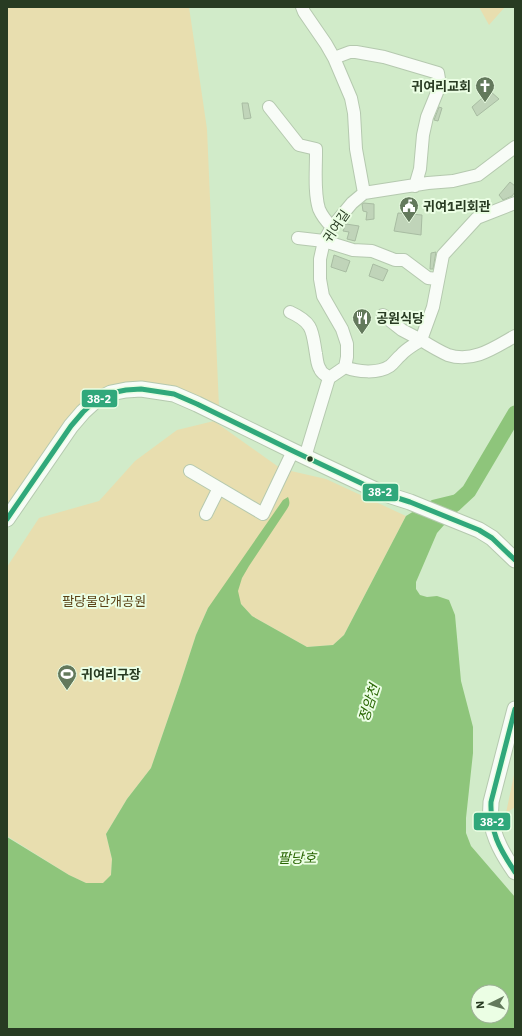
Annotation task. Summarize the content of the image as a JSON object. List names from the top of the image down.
{
  "streets": {
    "street": ["귀여길"]
  },
  "water": ["정암천", "팔당호"],
  "parks": ["팔당물안개공원"],
  "places": {
    "church": ["귀여리교회"],
    "public building": ["귀여1리회관"],
    "restaurant": ["공원식당"],
    "sports": ["귀여리구장"]
  },
  "lines": ["transit line 38-2"],
  "north": "left"
}
